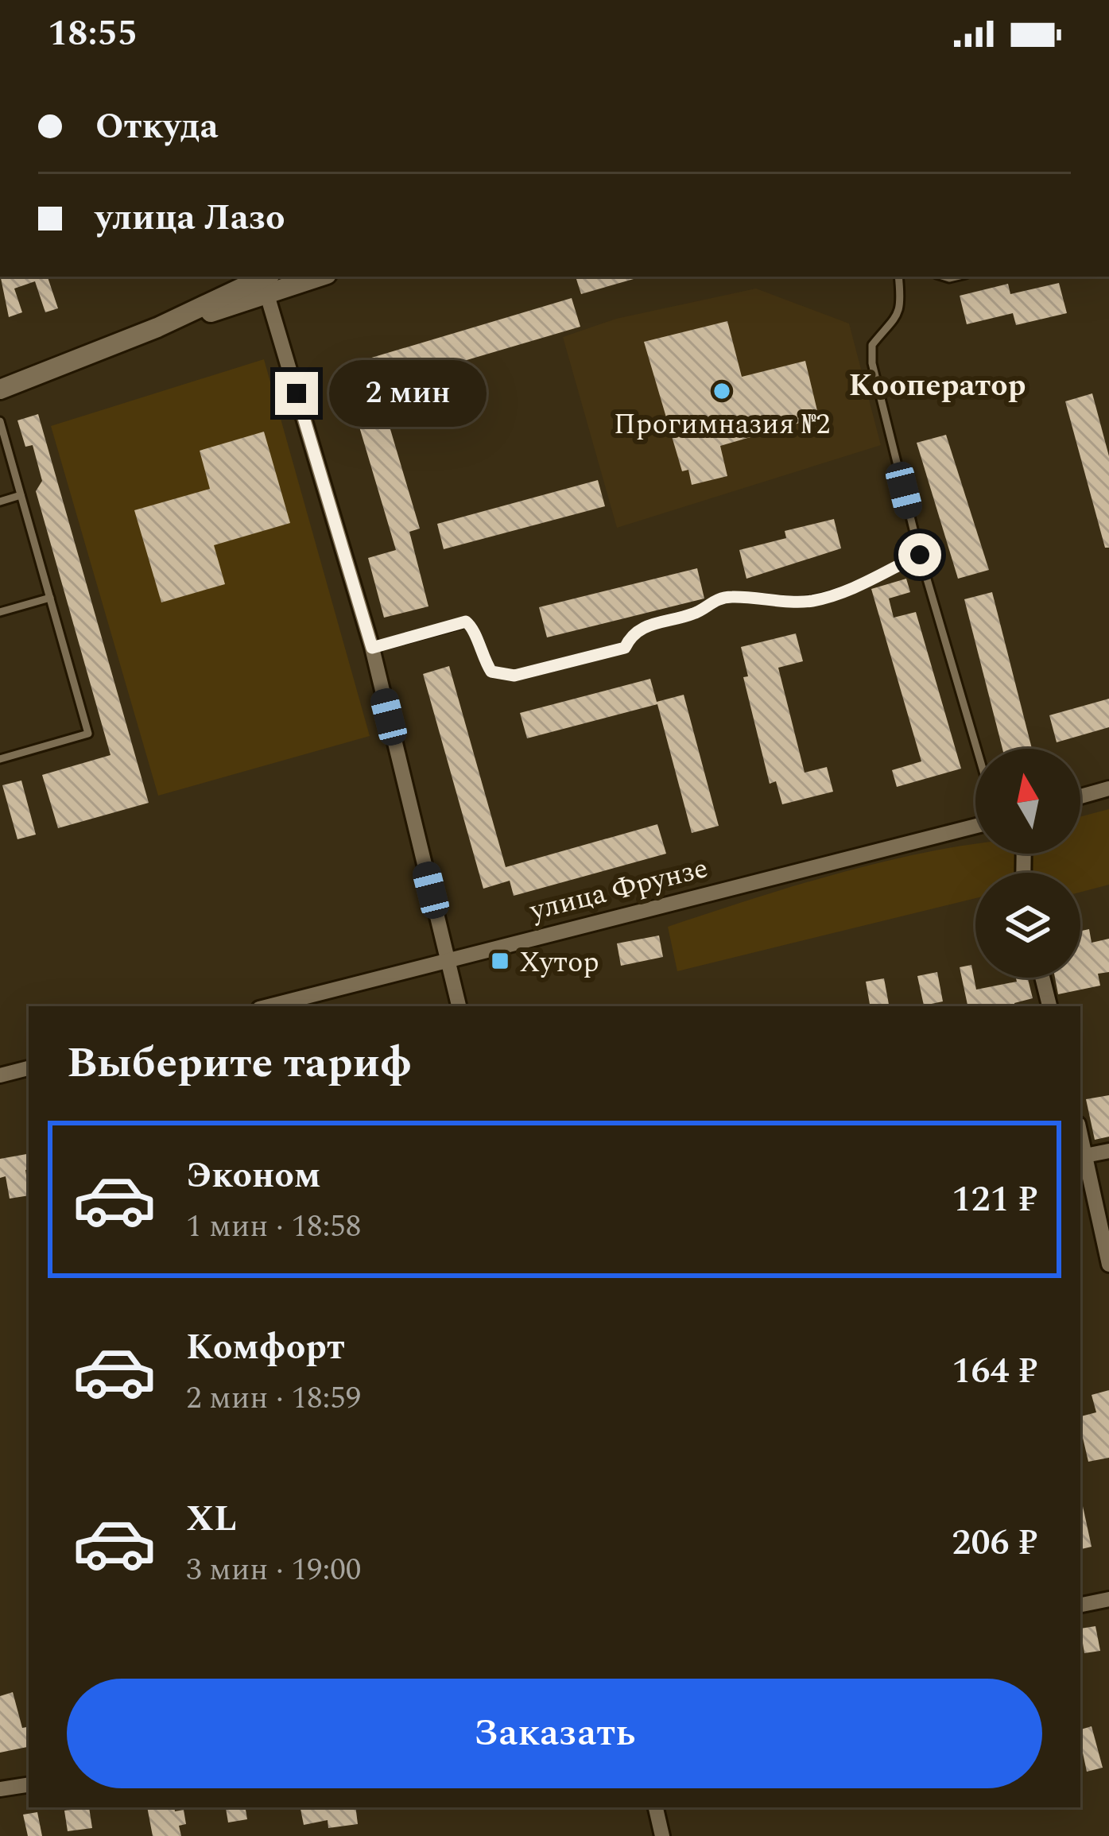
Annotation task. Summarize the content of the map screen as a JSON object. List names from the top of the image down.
{
  "streets": {
    "street": ["улица Фрунзе"]
  },
  "districts": ["Кооператор"],
  "places": {
    "other": ["Прогимназия №2"],
    "transit": ["Хутор"]
  },
  "north": "top",
  "page": {
    "status": "18:55",
    "banner": ["Откуда", "улица Лазо"],
    "bubble": "2 мин",
    "heading": "Выберите тариф",
    "list": [
      {
        "name": "Эконом",
        "note": "1 мин · 18:58",
        "value": "121 ₽"
      },
      {
        "name": "Комфорт",
        "note": "2 мин · 18:59",
        "value": "164 ₽"
      },
      {
        "name": "XL",
        "note": "3 мин · 19:00",
        "value": "206 ₽"
      }
    ],
    "buttons": "Заказать"
  }
}
